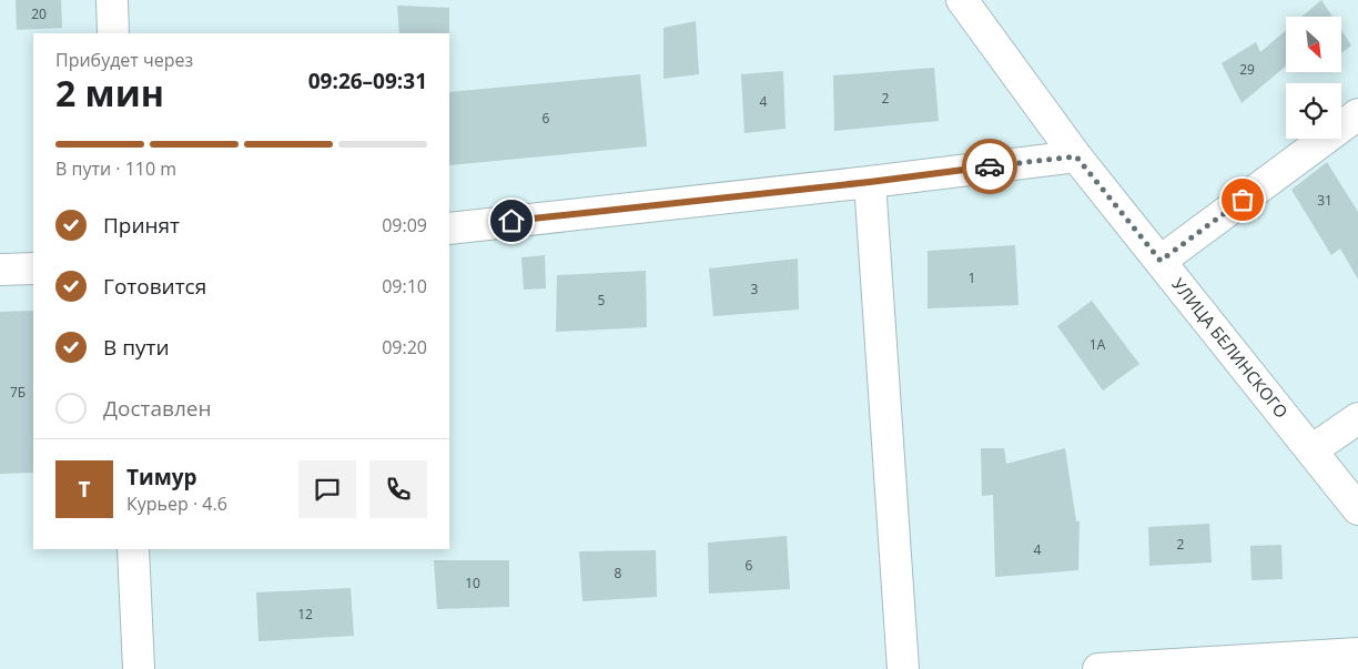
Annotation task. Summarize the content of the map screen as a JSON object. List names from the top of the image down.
{
  "streets": {
    "street": ["УЛИЦА БЕЛИНСКОГО"]
  },
  "house_numbers": [
    "20",
    "29",
    "2",
    "4",
    "6",
    "31",
    "1",
    "3",
    "5",
    "1А",
    "7Б",
    "2",
    "4",
    "6",
    "8",
    "10",
    "12"
  ],
  "north": "bottom right",
  "page": {
    "heading": ["2 мин", "Прибудет через", "09:26–09:31"],
    "panel": ["Тимур", "Курьер · 4.6"],
    "bar": "В пути · 110 m",
    "list": [
      ["Принят", "09:09"],
      ["Готовится", "09:10"],
      ["В пути", "09:20"],
      "Доставлен"
    ],
    "round": "Т"
  }
}
